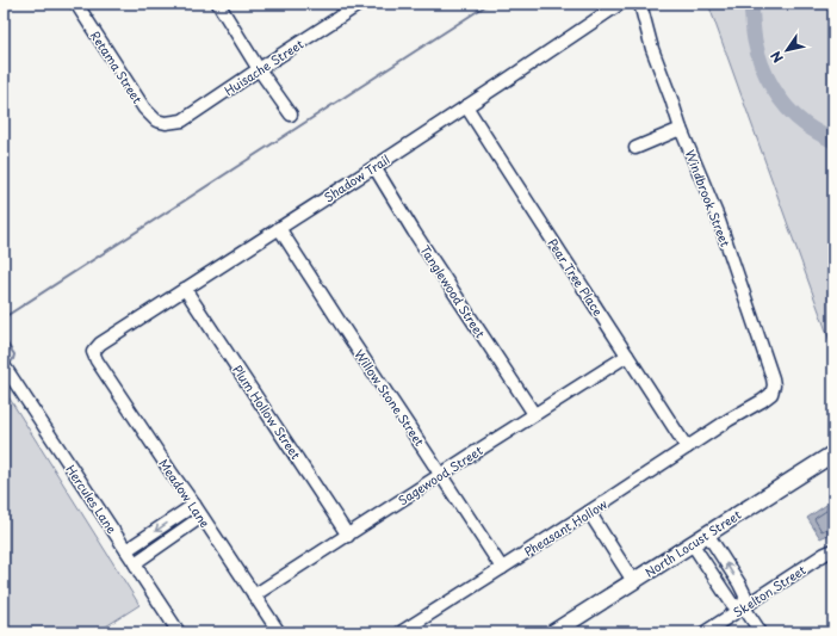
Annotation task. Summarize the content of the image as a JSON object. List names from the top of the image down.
{
  "streets": {
    "main road": ["North Locust Street"],
    "street": [
      "Retama Street",
      "Huisache Street",
      "Shadow Trail",
      "Windbrook Street",
      "Pear Tree Place",
      "Tanglewood Street",
      "Willow Stone Street",
      "Plum Hollow Street",
      "Sagewood Street",
      "Meadow Lane",
      "Hercules Lane",
      "Pheasant Hollow",
      "Skelton Street"
    ]
  },
  "crossings": [
    ["Retama Street", "Huisache Street"],
    ["Shadow Trail", "Pear Tree Place"],
    ["Shadow Trail", "Tanglewood Street"],
    ["Shadow Trail", "Willow Stone Street"],
    ["Shadow Trail", "Plum Hollow Street"],
    ["Shadow Trail", "Meadow Lane"],
    ["Windbrook Street", "Pheasant Hollow"],
    ["Pear Tree Place", "Sagewood Street"],
    ["Pear Tree Place", "Pheasant Hollow"],
    ["Tanglewood Street", "Sagewood Street"],
    ["Willow Stone Street", "Sagewood Street"],
    ["Willow Stone Street", "Pheasant Hollow"],
    ["Plum Hollow Street", "Sagewood Street"],
    ["Sagewood Street", "Meadow Lane"]
  ],
  "north": "bottom left"
}
